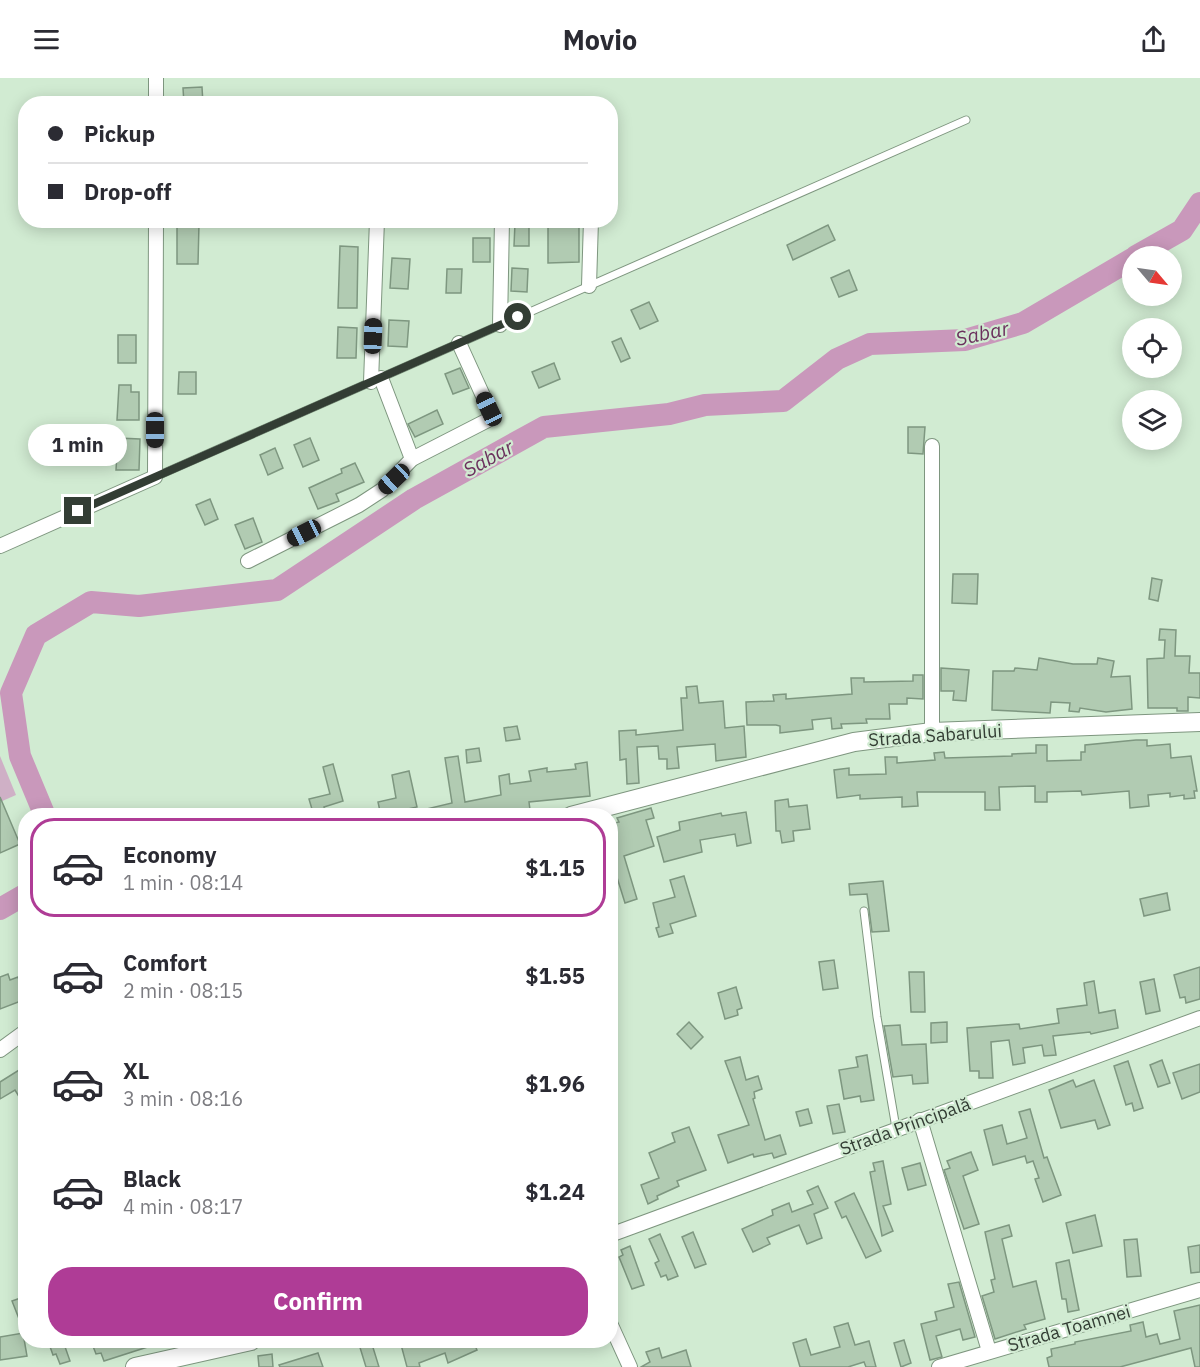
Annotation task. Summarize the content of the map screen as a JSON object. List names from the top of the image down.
{
  "streets": {
    "main road": ["Strada Sabarului"],
    "street": ["Strada Principală", "Strada Toamnei"]
  },
  "water": ["Sabar"],
  "north": "bottom right",
  "page": {
    "header": "Movio",
    "banner": ["Pickup", "Drop-off"],
    "bubble": "1 min",
    "list": [
      {
        "name": "Economy",
        "note": "1 min · 08:14",
        "value": "$1.15"
      },
      {
        "name": "Comfort",
        "note": "2 min · 08:15",
        "value": "$1.55"
      },
      {
        "name": "XL",
        "note": "3 min · 08:16",
        "value": "$1.96"
      },
      {
        "name": "Black",
        "note": "4 min · 08:17",
        "value": "$1.24"
      }
    ],
    "buttons": "Confirm"
  }
}
